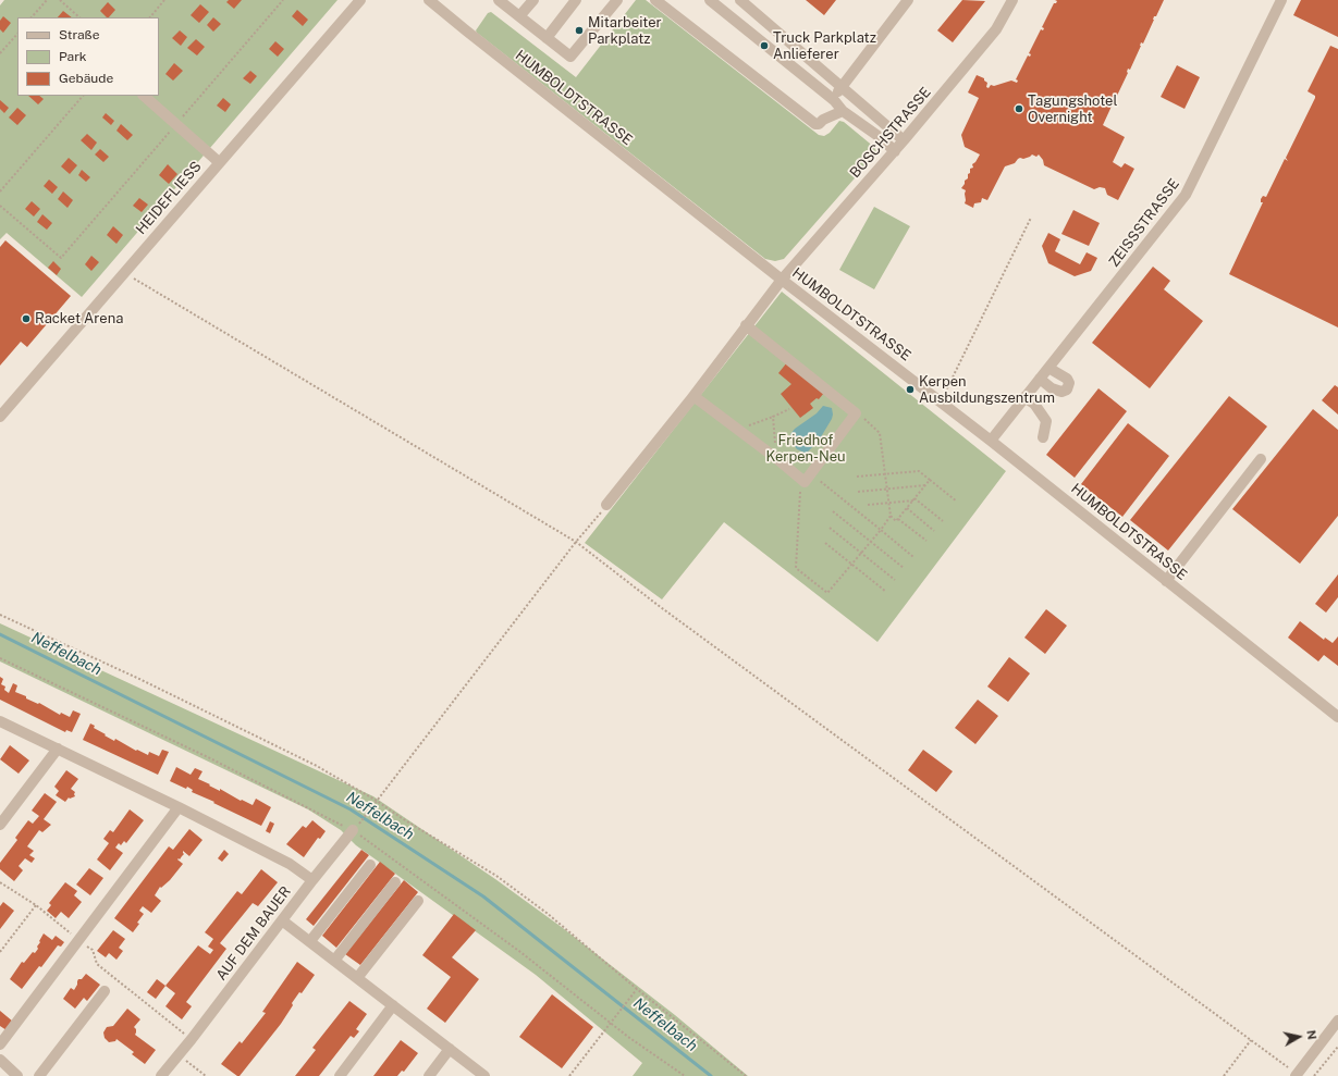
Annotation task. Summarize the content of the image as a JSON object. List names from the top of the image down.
{
  "streets": {
    "street": [
      "HUMBOLDTSTRASSE",
      "BOSCHSTRASSE",
      "HEIDEFLIESS",
      "ZEISSSTRASSE",
      "AUF DEM BAUER"
    ]
  },
  "crossings": [
    ["HUMBOLDTSTRASSE", "BOSCHSTRASSE"],
    ["HUMBOLDTSTRASSE", "ZEISSSTRASSE"]
  ],
  "water": ["Neffelbach"],
  "parks": ["Friedhof Kerpen-Neu"],
  "places": [
    "Mitarbeiter Parkplatz",
    "Truck Parkplatz Anlieferer",
    "Tagungshotel Overnight",
    "Racket Arena",
    "Kerpen Ausbildungszentrum"
  ],
  "legend": ["Straße", "Park", "Gebäude"],
  "north": "right"
}
